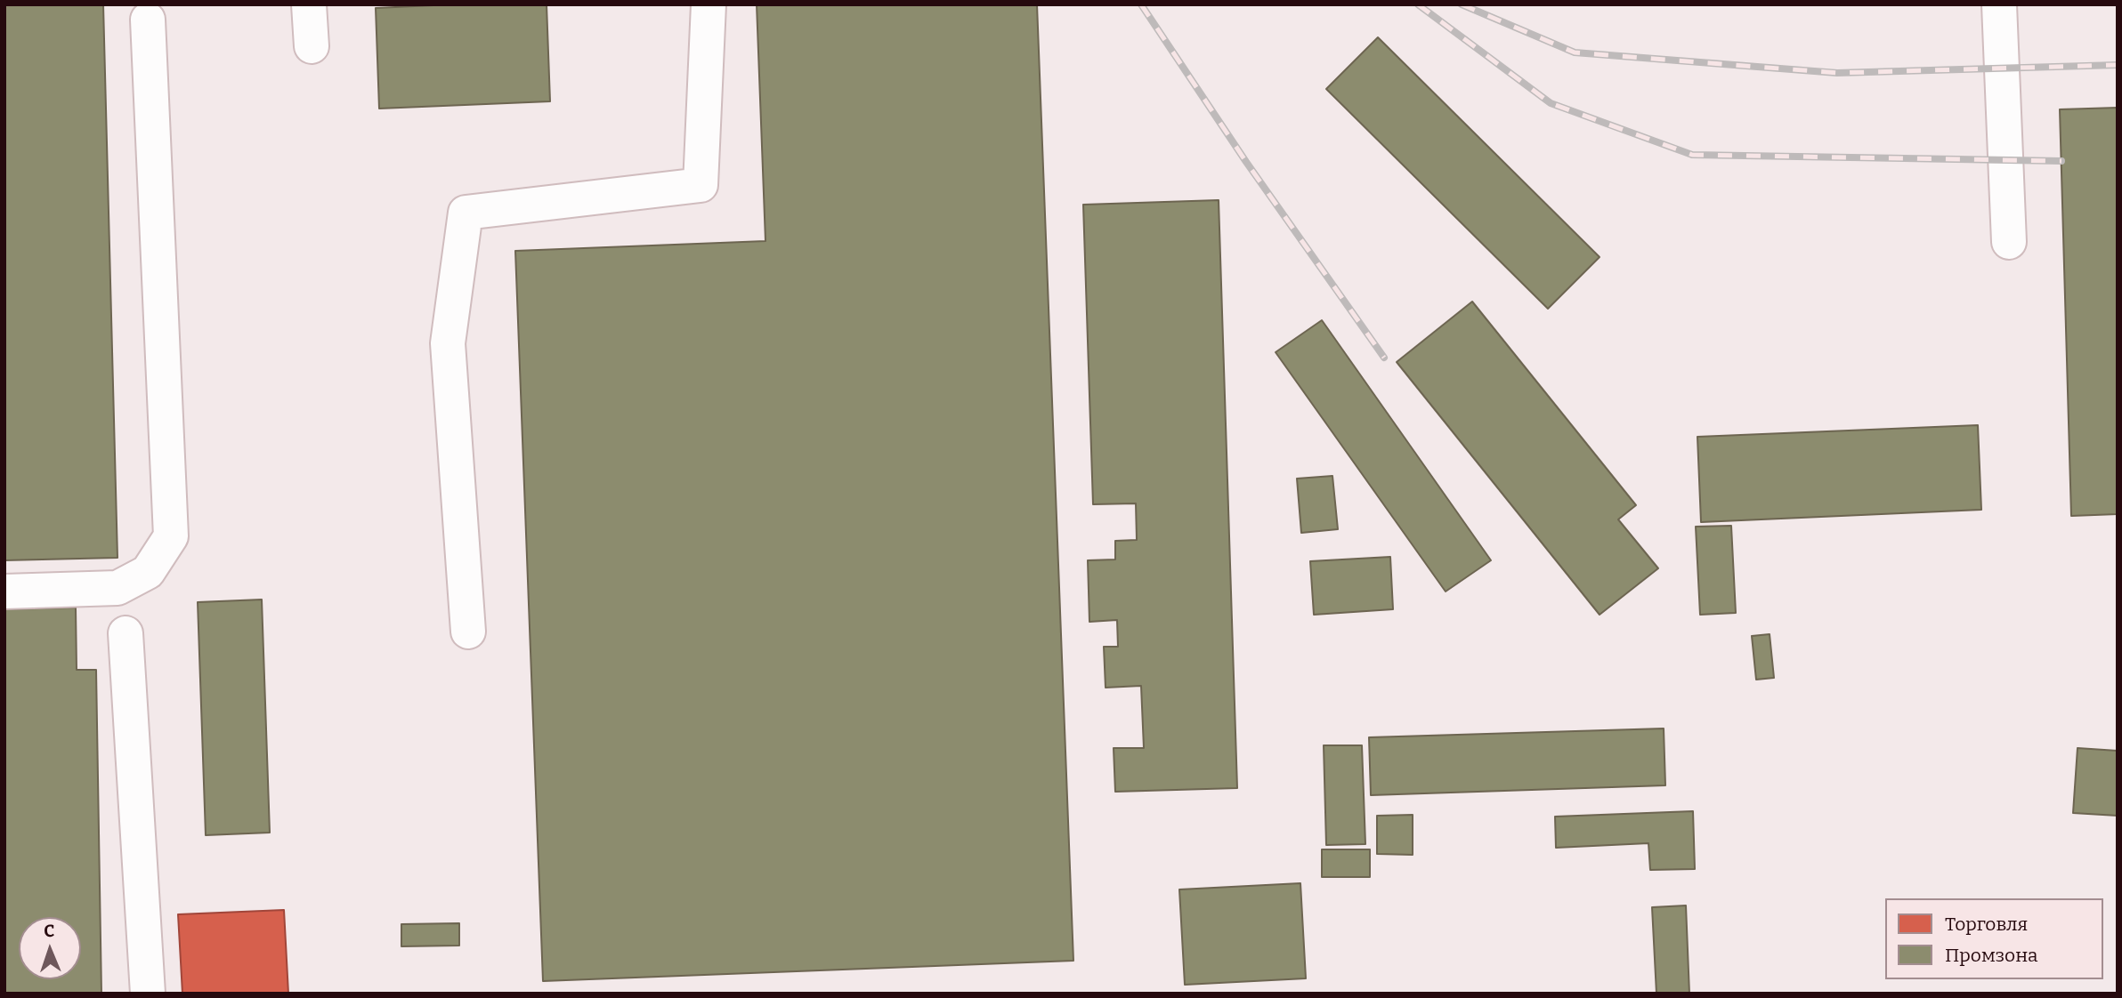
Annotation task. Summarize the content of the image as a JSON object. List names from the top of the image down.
{
  "legend": ["Торговля", "Промзона"],
  "north": "top"
}
